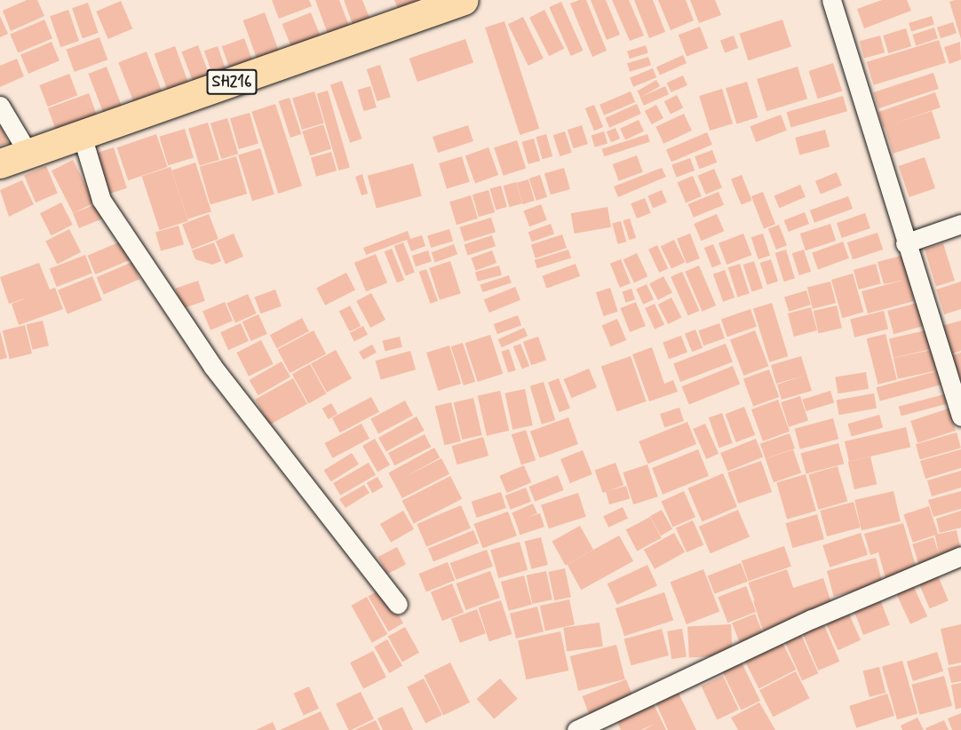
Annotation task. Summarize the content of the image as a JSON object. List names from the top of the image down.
{
  "streets": {
    "main road": ["SH216"]
  }
}
